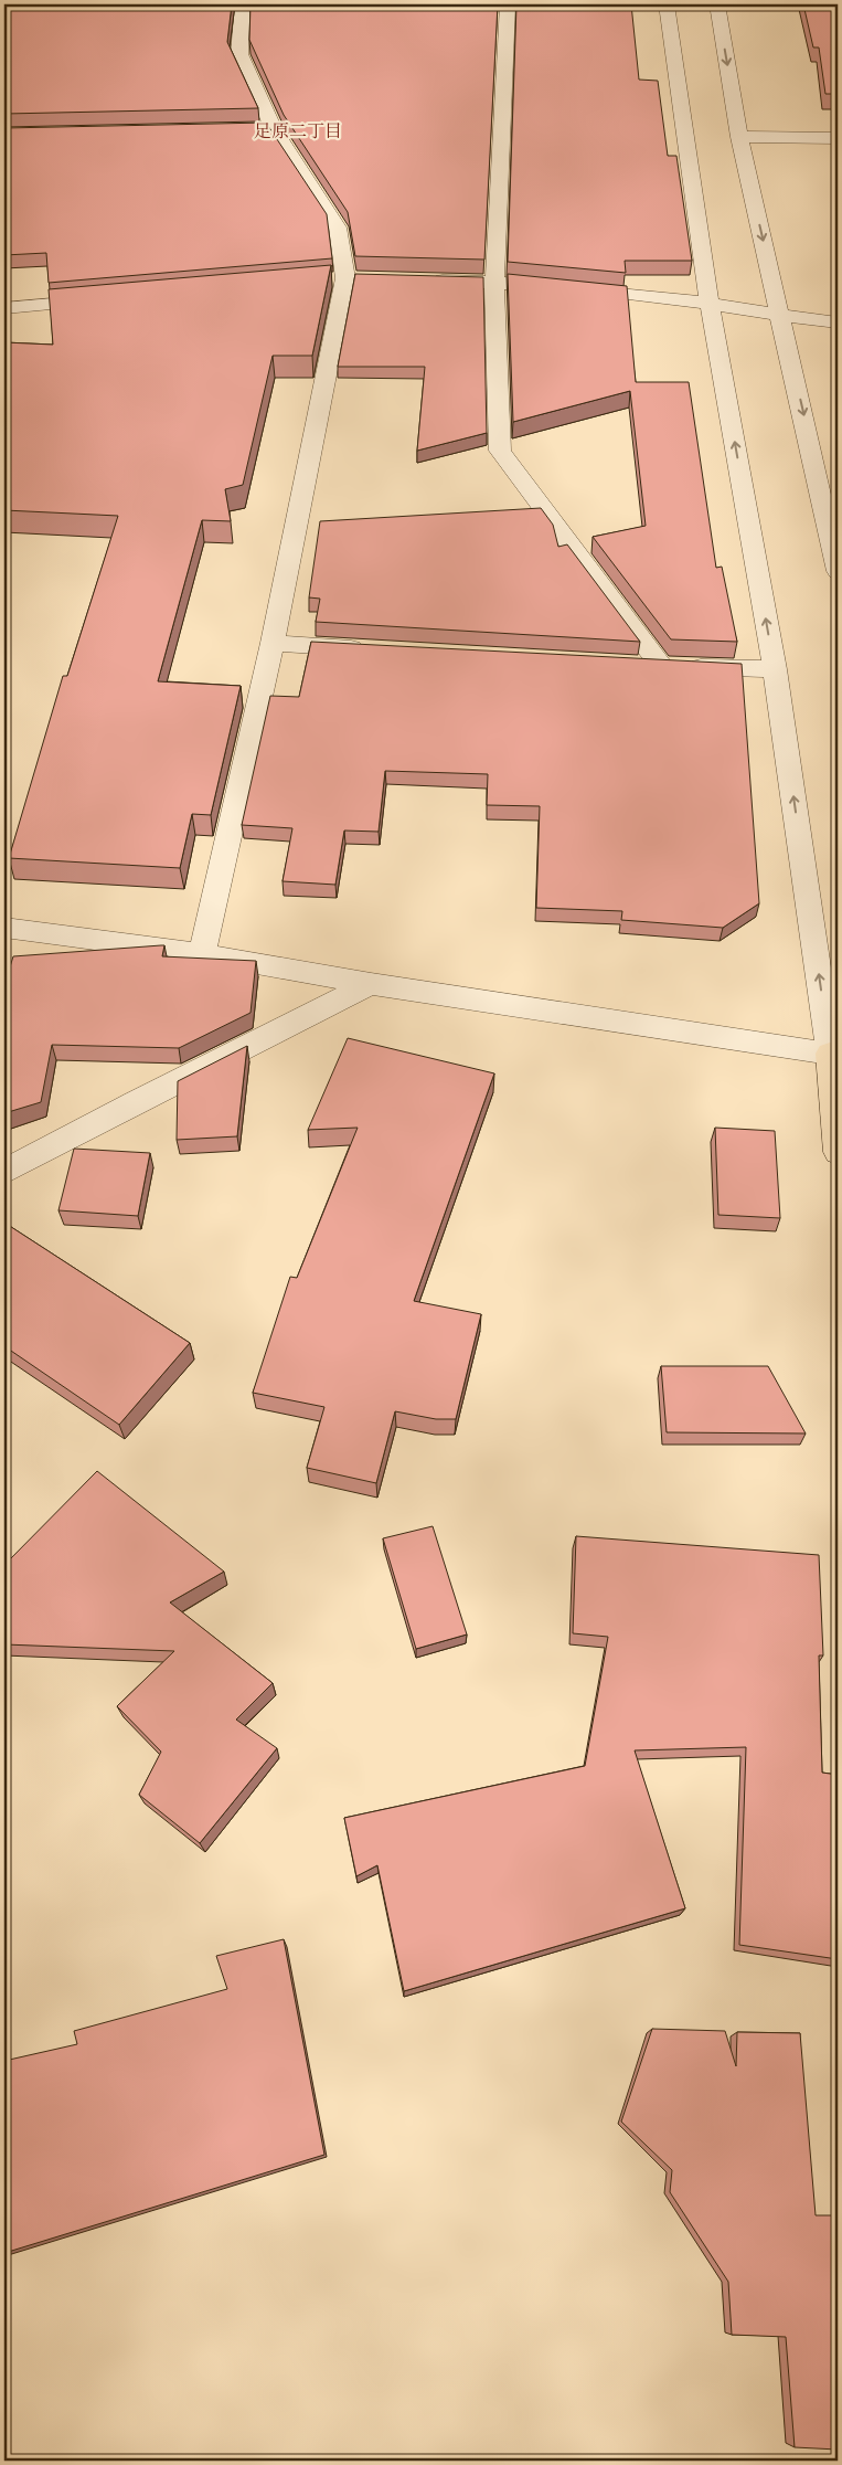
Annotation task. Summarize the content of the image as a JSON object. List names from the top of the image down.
{
  "districts": ["足原二丁目"]
}
